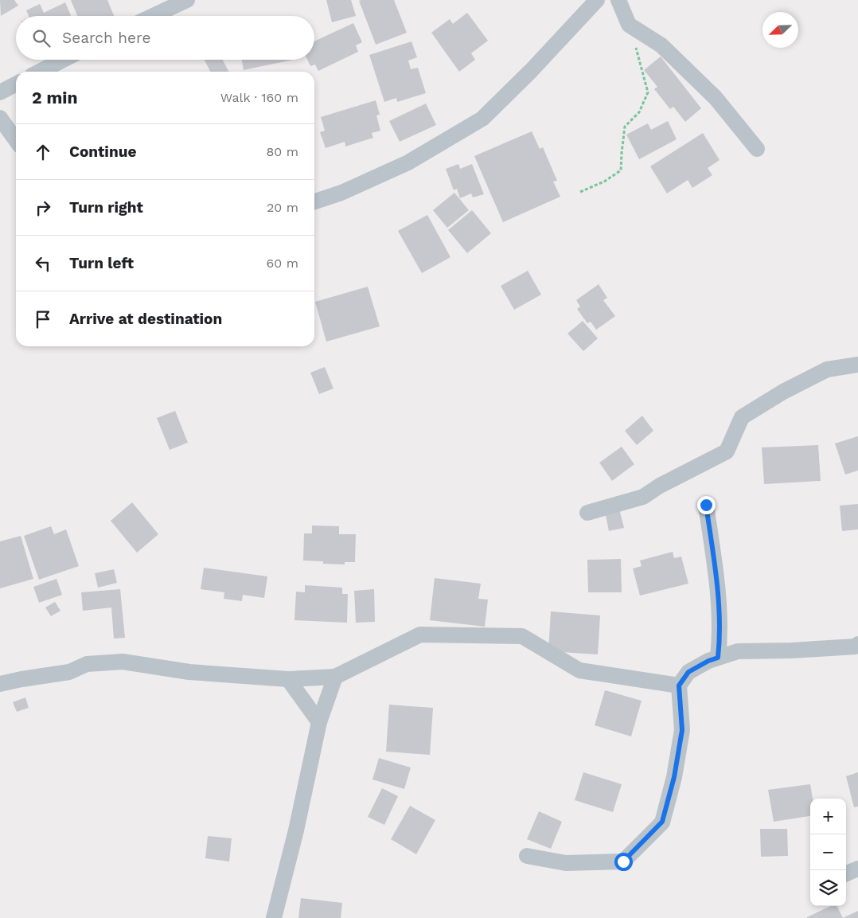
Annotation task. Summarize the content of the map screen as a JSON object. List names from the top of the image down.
{
  "north": "bottom left",
  "page": {
    "search": "Search here",
    "heading": ["2 min", "Walk · 160 m"],
    "list": [
      ["Continue", "80 m"],
      ["Turn right", "20 m"],
      ["Turn left", "60 m"],
      "Arrive at destination"
    ],
    "map_buttons": ["+", "−"]
  }
}
